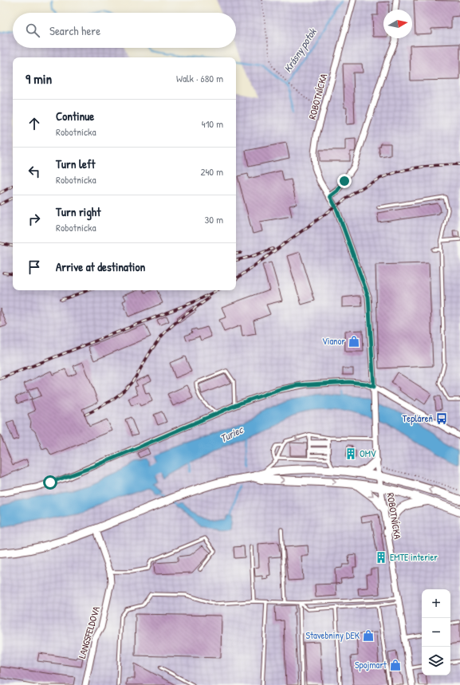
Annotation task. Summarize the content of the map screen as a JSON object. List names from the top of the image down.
{
  "streets": {
    "street": ["ROBOTNÍCKA", "LANGSFELDOVA"]
  },
  "water": ["Krásny potok", "Turiec"],
  "places": {
    "shop": ["Vianor", "Stavebniny DEK", "Spojmart"],
    "bus stop": ["Tepláreň"],
    "building": ["OMV", "EMTE interier"]
  },
  "north": "right",
  "page": {
    "search": "Search here",
    "heading": ["9 min", "Walk · 680 m"],
    "list": [
      ["Continue", "Robotnícka", "410 m"],
      ["Turn left", "Robotnícka", "240 m"],
      ["Turn right", "Robotnícka", "30 m"],
      "Arrive at destination"
    ],
    "map_buttons": ["+", "−"]
  }
}
